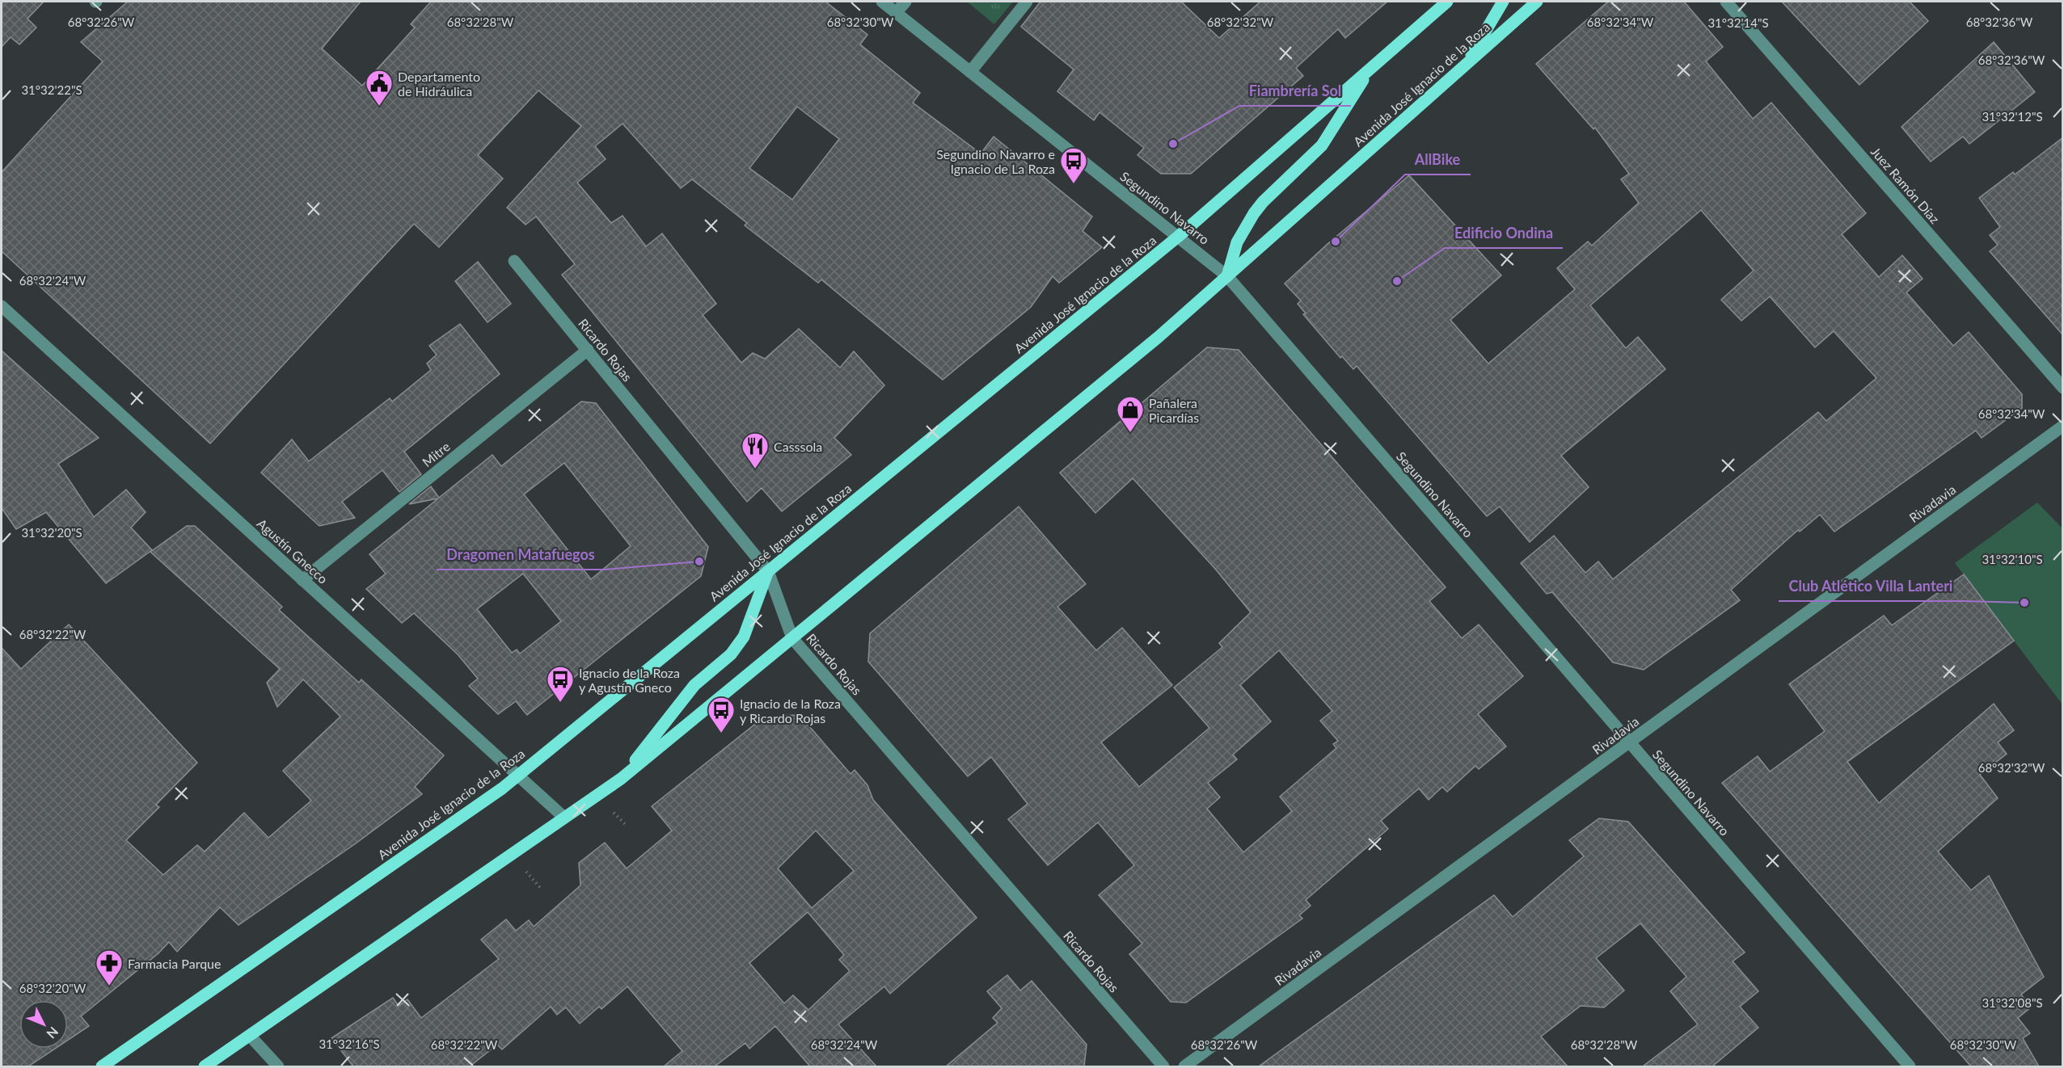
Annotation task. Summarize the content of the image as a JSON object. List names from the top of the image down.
{
  "streets": {
    "main road": ["Avenida José Ignacio de la Roza"],
    "street": [
      "Juez Ramón Díaz",
      "Segundino Navarro",
      "Ricardo Rojas",
      "Mitre",
      "Rivadavia",
      "Agustín Gnecco"
    ]
  },
  "crossings": [
    ["Avenida José Ignacio de la Roza", "Segundino Navarro"],
    ["Avenida José Ignacio de la Roza", "Ricardo Rojas"],
    ["Avenida José Ignacio de la Roza", "Agustín Gnecco"],
    ["Segundino Navarro", "Rivadavia"],
    ["Ricardo Rojas", "Mitre"],
    ["Mitre", "Agustín Gnecco"]
  ],
  "places": {
    "public building": ["Departamento de Hidráulica"],
    "other": [
      "Fiambrería Sol",
      "AllBike",
      "Edificio Ondina",
      "Dragomen Matafuegos",
      "Club Atlético Villa Lanteri"
    ],
    "bus stop": ["Segundino Navarro e Ignacio de La Roza", "Ignacio de la Roza y Agustín Gneco", "Ignacio de la Roza y Ricardo Rojas"],
    "shop": ["Pañalera Picardías"],
    "restaurant": ["Casssola"],
    "pharmacy": ["Farmacia Parque"]
  },
  "north": "bottom right",
  "coordinates": [
    "68°32'36\"W",
    "68°32'28\"W",
    "68°32'30\"W",
    "68°32'34\"W",
    "68°32'26\"W",
    "68°32'32\"W",
    "31°32'14\"S",
    "31°32'22\"S",
    "31°32'12\"S",
    "68°32'24\"W",
    "31°32'20\"S",
    "31°32'10\"S",
    "68°32'22\"W",
    "68°32'20\"W",
    "31°32'08\"S",
    "31°32'16\"S"
  ]
}
